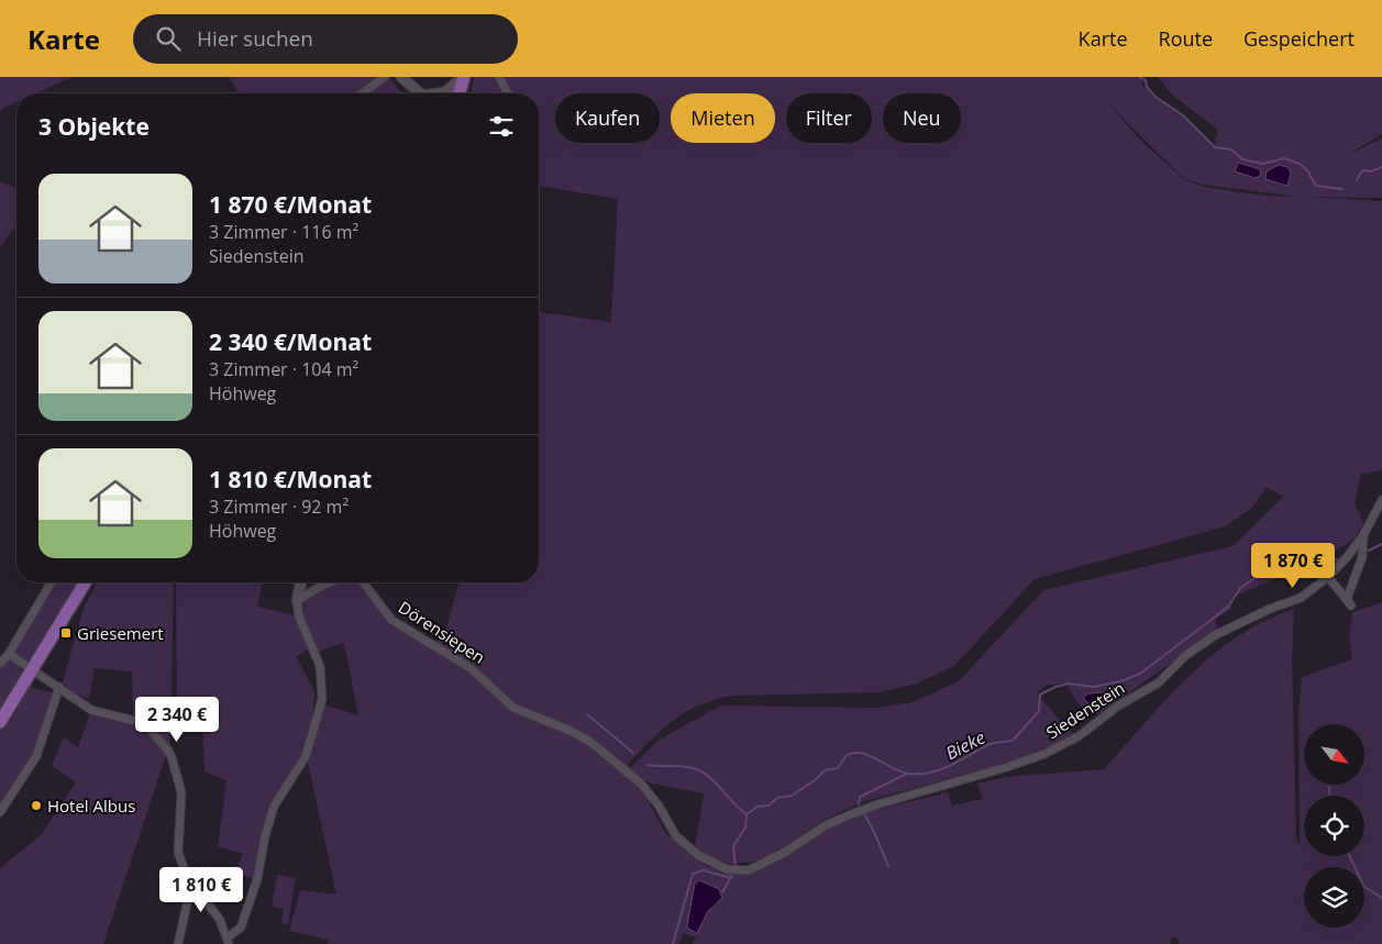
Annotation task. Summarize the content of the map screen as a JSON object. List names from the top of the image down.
{
  "streets": {
    "street": ["Dörensiepen", "Siedenstein"]
  },
  "crossings": [
    ["Dörensiepen", "Siedenstein"]
  ],
  "water": ["Bieke"],
  "places": {
    "transit": ["Griesemert"],
    "other": ["Hotel Albus"]
  },
  "north": "bottom right",
  "page": {
    "header": "Karte",
    "search": "Hier suchen",
    "nav": ["Karte", "Route", "Gespeichert"],
    "chip": [
      "Kaufen",
      "Mieten",
      "Filter",
      "Neu"
    ],
    "heading": "3 Objekte",
    "list": [
      {
        "name": "1 870 €/Monat",
        "note": "3 Zimmer · 116 m² · Siedenstein"
      },
      {
        "name": "2 340 €/Monat",
        "note": "3 Zimmer · 104 m² · Höhweg"
      },
      {
        "name": "1 810 €/Monat",
        "note": "3 Zimmer · 92 m² · Höhweg"
      }
    ],
    "price": ["1 870 €", "2 340 €", "1 810 €"]
  }
}
